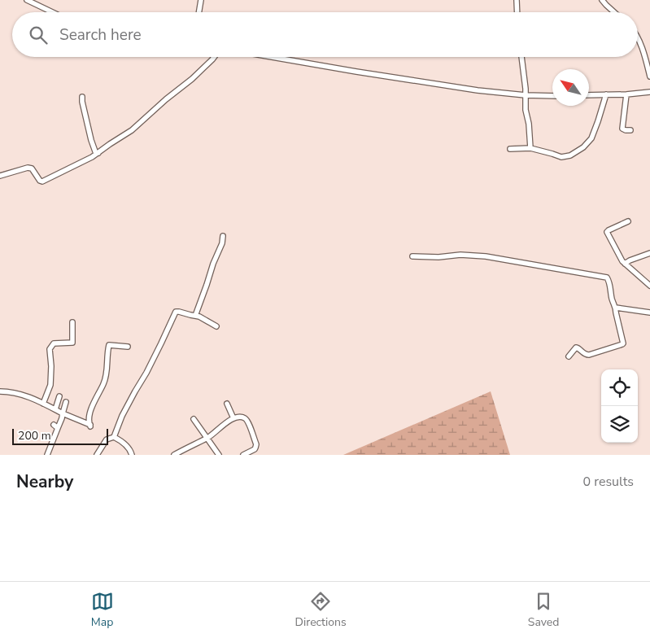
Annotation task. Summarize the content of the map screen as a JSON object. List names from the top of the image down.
{
  "scale_bar": "200 m",
  "north": "top left",
  "page": {
    "search": "Search here",
    "scale": "200 m",
    "heading": ["Nearby", "0 results"],
    "nav": ["Map", "Directions", "Saved"]
  }
}
